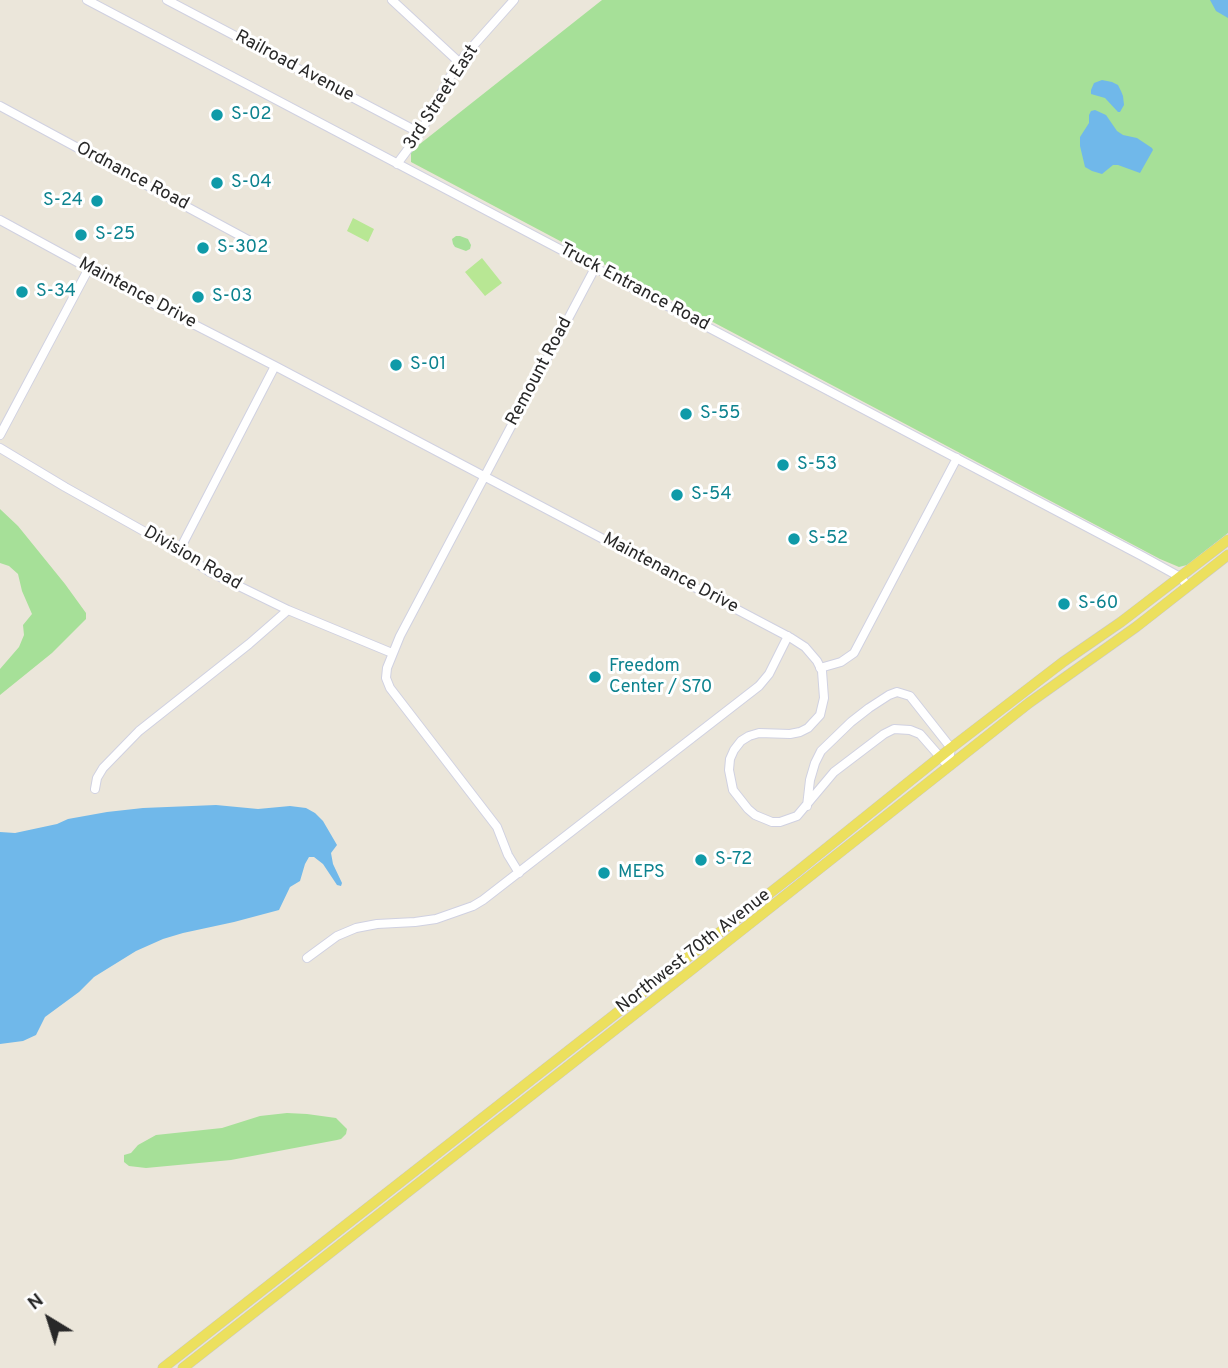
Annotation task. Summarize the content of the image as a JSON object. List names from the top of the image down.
{
  "streets": {
    "main road": ["Northwest 70th Avenue"],
    "street": [
      "Railroad Avenue",
      "3rd Street East",
      "Ordnance Road",
      "Truck Entrance Road",
      "Maintence Drive",
      "Remount Road",
      "Division Road",
      "Maintenance Drive"
    ]
  },
  "crossings": [
    ["Railroad Avenue", "3rd Street East"],
    ["3rd Street East", "Truck Entrance Road"],
    ["Truck Entrance Road", "Remount Road"],
    ["Truck Entrance Road", "Northwest 70th Avenue"],
    ["Maintence Drive", "Maintenance Drive"],
    ["Remount Road", "Division Road"],
    ["Remount Road", "Maintenance Drive"]
  ],
  "places": [
    "S-02",
    "S-04",
    "S-24",
    "S-25",
    "S-302",
    "S-34",
    "S-03",
    "S-01",
    "S-55",
    "S-53",
    "S-54",
    "S-52",
    "S-60",
    "Freedom Center / S70",
    "S-72",
    "MEPS"
  ],
  "north": "top left"
}
